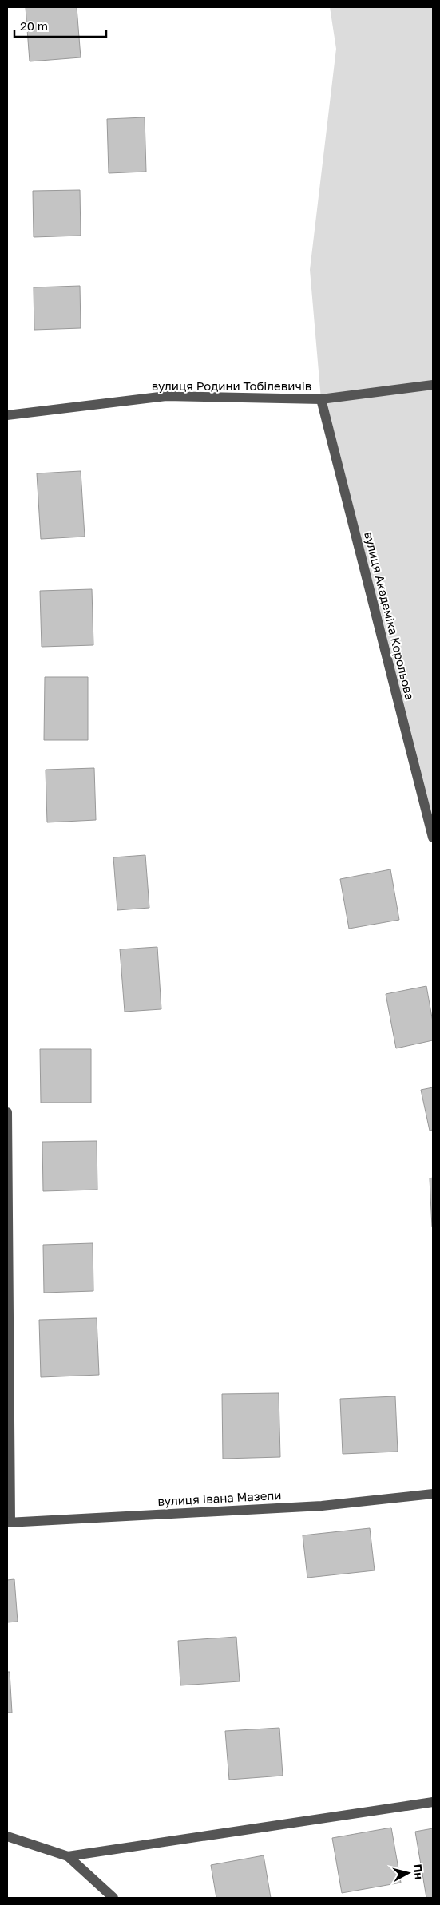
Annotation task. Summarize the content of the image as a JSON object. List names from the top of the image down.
{
  "streets": {
    "street": ["вулиця Родини Тобілевичів", "вулиця Академіка Корольова", "вулиця Івана Мазепи"]
  },
  "crossings": [
    ["вулиця Родини Тобілевичів", "вулиця Академіка Корольова"]
  ],
  "scale_bar": "20 m",
  "north": "right"
}
